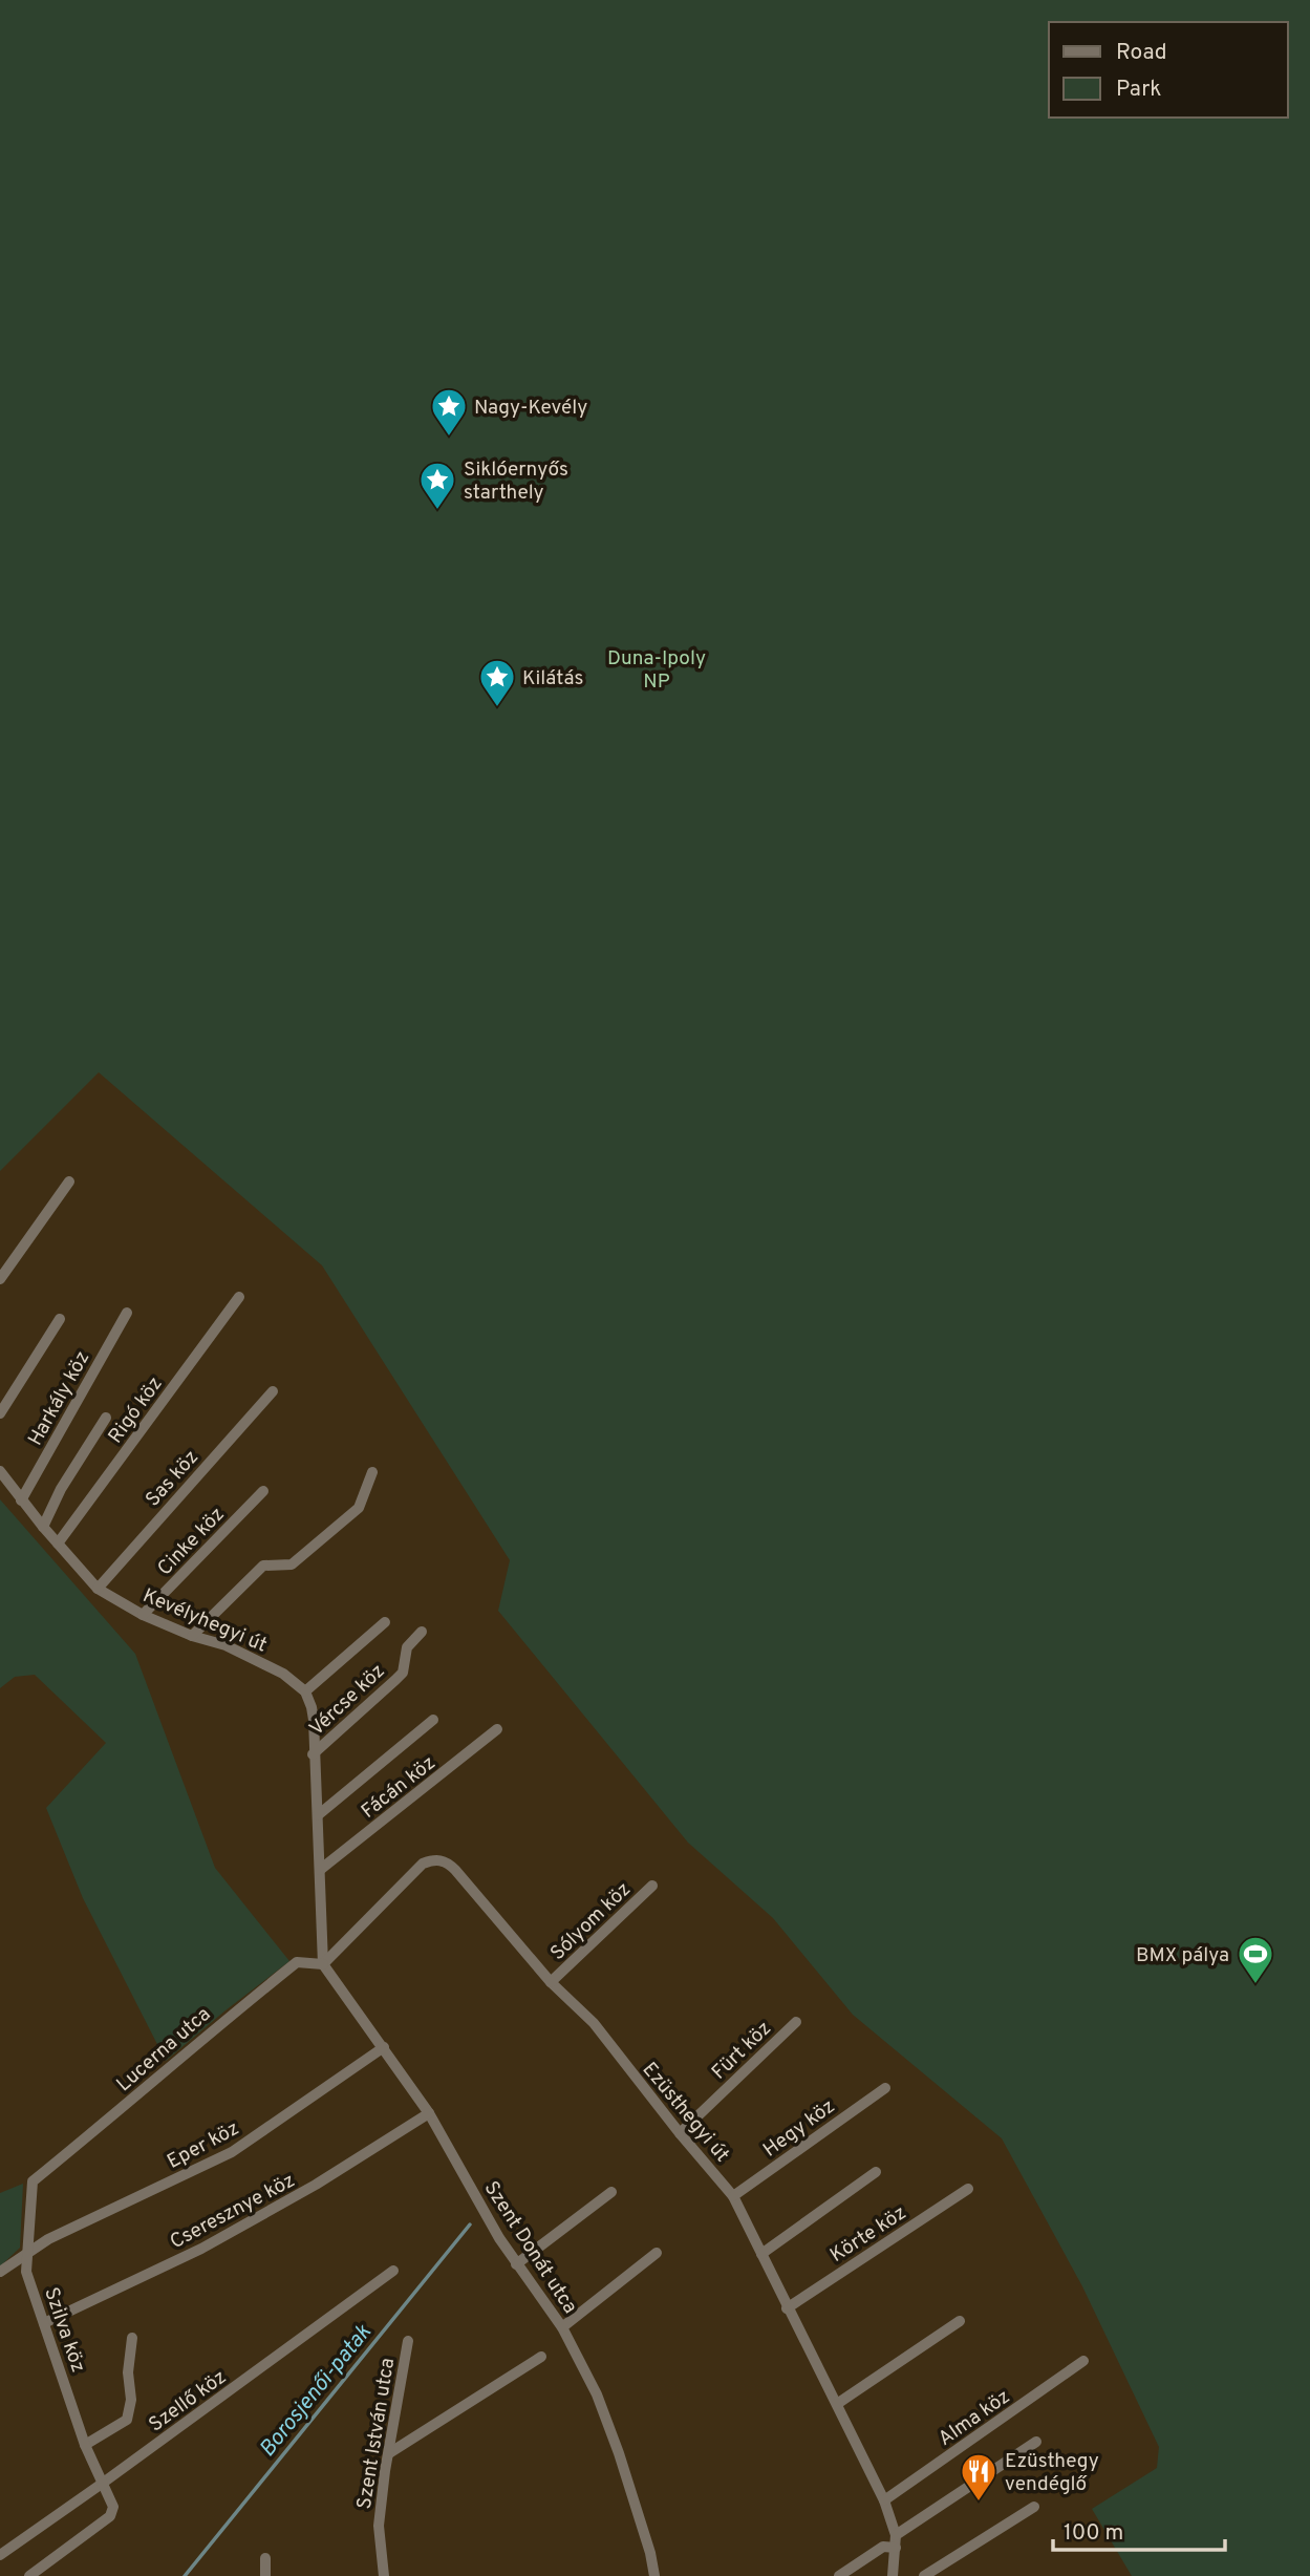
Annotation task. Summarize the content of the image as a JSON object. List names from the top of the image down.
{
  "streets": {
    "street": [
      "Harkály köz",
      "Rigó köz",
      "Sas köz",
      "Cinke köz",
      "Kevélyhegyi út",
      "Vércse köz",
      "Fácán köz",
      "Sólyom köz",
      "Lucerna utca",
      "Fürt köz",
      "Ezüsthegyi út",
      "Hegy köz",
      "Eper köz",
      "Cseresznye köz",
      "Körte köz",
      "Szent Donát utca",
      "Szilva köz",
      "Szellő köz",
      "Alma köz",
      "Szent István utca"
    ]
  },
  "crossings": [
    ["Harkály köz", "Kevélyhegyi út"],
    ["Rigó köz", "Kevélyhegyi út"],
    ["Sas köz", "Kevélyhegyi út"],
    ["Cinke köz", "Kevélyhegyi út"],
    ["Sólyom köz", "Ezüsthegyi út"],
    ["Lucerna utca", "Ezüsthegyi út"],
    ["Lucerna utca", "Szent Donát utca"],
    ["Lucerna utca", "Szilva köz"],
    ["Fürt köz", "Ezüsthegyi út"],
    ["Ezüsthegyi út", "Hegy köz"],
    ["Ezüsthegyi út", "Körte köz"],
    ["Ezüsthegyi út", "Szent Donát utca"],
    ["Ezüsthegyi út", "Alma köz"],
    ["Eper köz", "Szent Donát utca"],
    ["Eper köz", "Szilva köz"],
    ["Cseresznye köz", "Szent Donát utca"],
    ["Cseresznye köz", "Szilva köz"],
    ["Szilva köz", "Szellő köz"]
  ],
  "water": ["Borosjenői-patak"],
  "parks": ["Duna-Ipoly NP"],
  "places": {
    "place": ["Nagy-Kevély", "Siklóernyős starthely", "Kilátás"],
    "sports": ["BMX pálya"],
    "restaurant": ["Ezüsthegy vendéglő"]
  },
  "legend": ["Road", "Park"],
  "scale_bar": "100 m"
}
